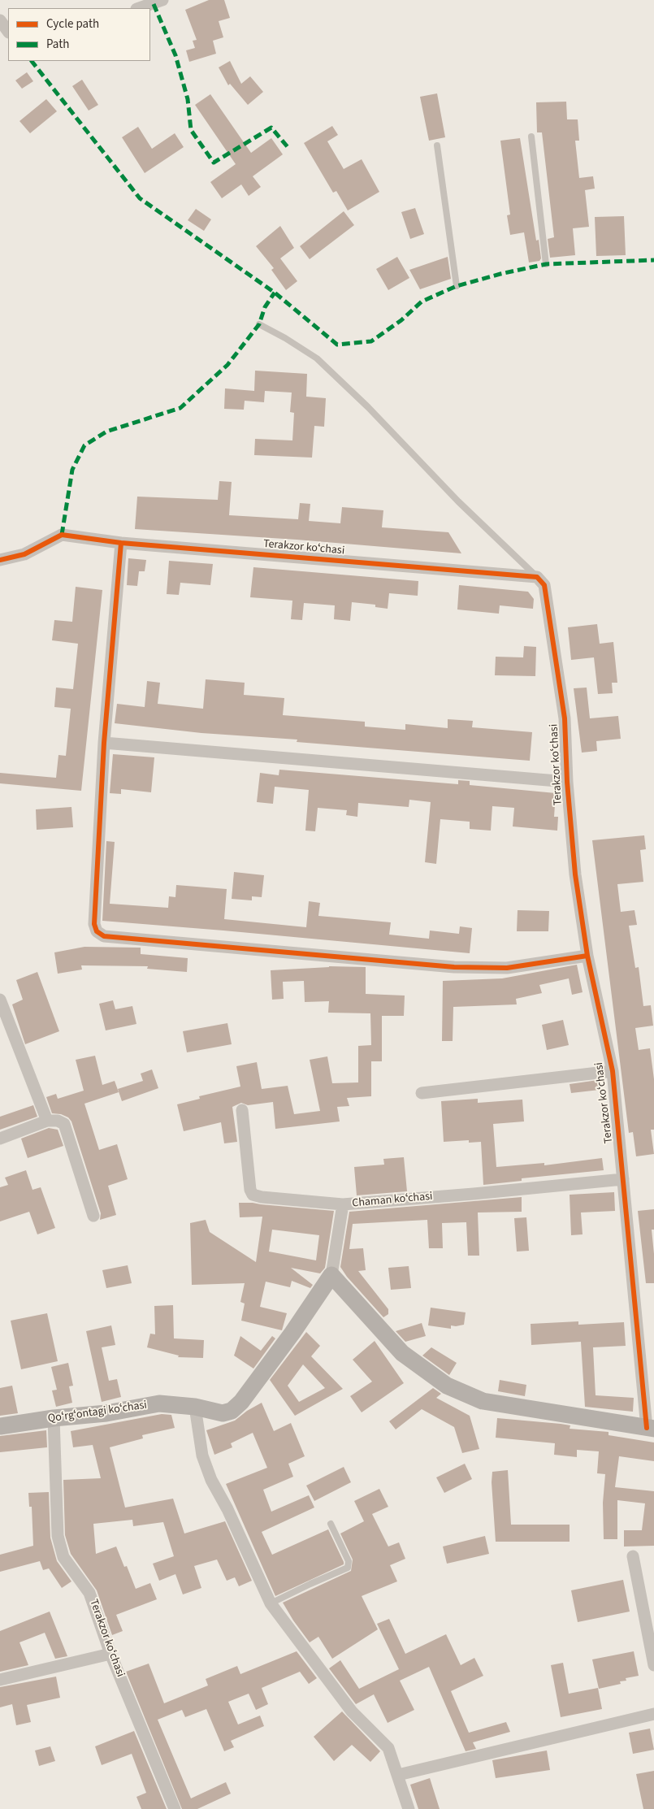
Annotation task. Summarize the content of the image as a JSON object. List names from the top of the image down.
{
  "streets": {
    "street": ["Terakzor koʻchasi", "Chaman koʻchasi", "Qoʻrgʻontagi koʻchasi"]
  },
  "crossings": [
    ["Terakzor koʻchasi", "Chaman koʻchasi"],
    ["Terakzor koʻchasi", "Qoʻrgʻontagi koʻchasi"],
    ["Chaman koʻchasi", "Qoʻrgʻontagi koʻchasi"]
  ],
  "legend": ["Cycle path", "Path"]
}
